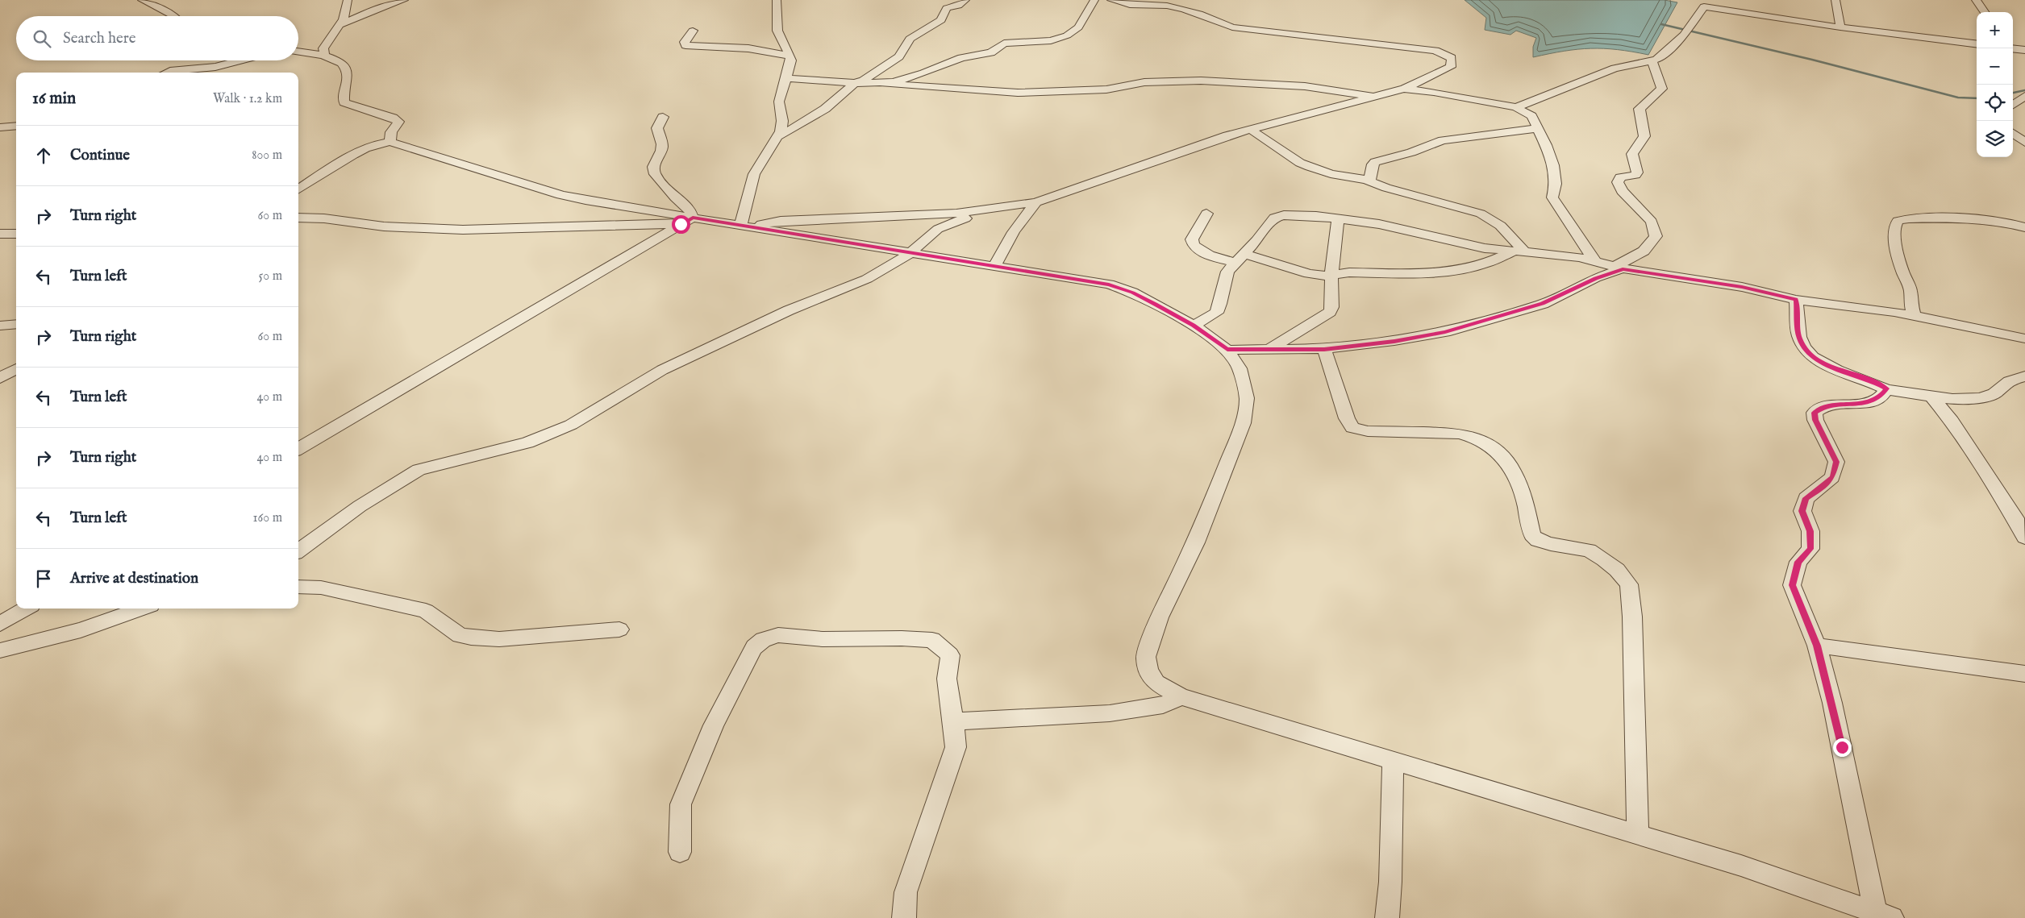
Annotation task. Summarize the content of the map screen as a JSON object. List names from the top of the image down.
{
  "page": {
    "map_buttons": ["+", "−"],
    "search": "Search here",
    "heading": ["16 min", "Walk · 1.2 km"],
    "list": [
      ["Continue", "800 m"],
      ["Turn right", "60 m"],
      ["Turn left", "50 m"],
      ["Turn right", "60 m"],
      ["Turn left", "40 m"],
      ["Turn right", "40 m"],
      ["Turn left", "160 m"],
      "Arrive at destination"
    ]
  }
}
